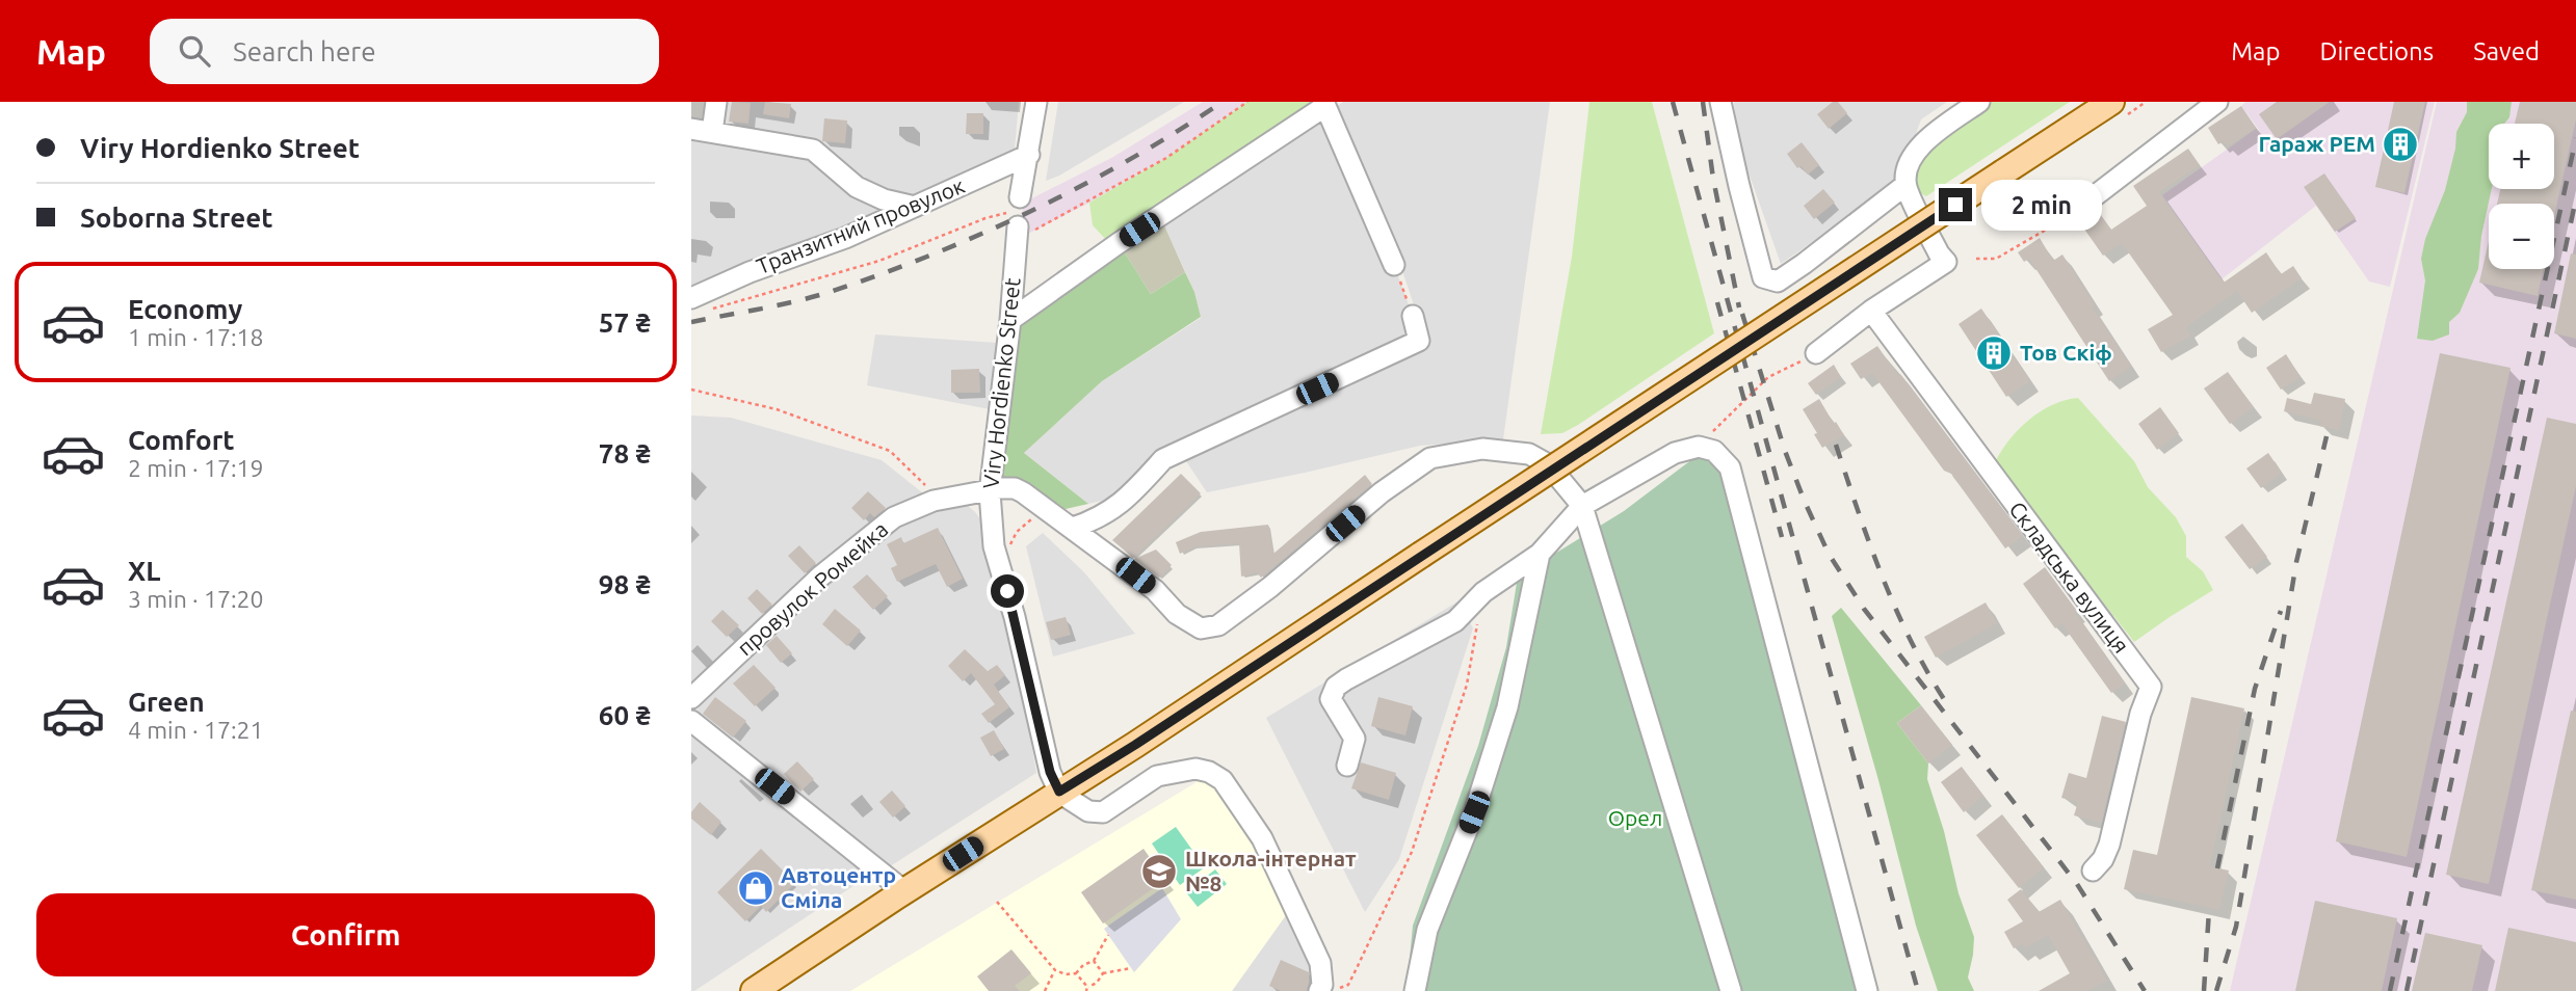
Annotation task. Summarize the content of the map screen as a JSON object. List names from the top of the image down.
{
  "streets": {
    "street": [
      "Транзитний провулок",
      "Viry Hordienko Street",
      "Складська вулиця",
      "провулок Ромейка"
    ]
  },
  "crossings": [
    ["Транзитний провулок", "Viry Hordienko Street"],
    ["Viry Hordienko Street", "провулок Ромейка"]
  ],
  "parks": ["Орел"],
  "places": {
    "building": ["Гараж РЕМ", "Тов Скіф"],
    "school or university": ["Школа-інтернат №8"],
    "shop": ["Автоцентр Сміла"]
  },
  "page": {
    "header": "Map",
    "search": "Search here",
    "nav": ["Map", "Directions", "Saved"],
    "banner": ["Viry Hordienko Street", "Soborna Street"],
    "map_buttons": ["+", "−"],
    "bubble": "2 min",
    "list": [
      {
        "name": "Economy",
        "note": "1 min · 17:18",
        "value": "57 ₴"
      },
      {
        "name": "Comfort",
        "note": "2 min · 17:19",
        "value": "78 ₴"
      },
      {
        "name": "XL",
        "note": "3 min · 17:20",
        "value": "98 ₴"
      },
      {
        "name": "Green",
        "note": "4 min · 17:21",
        "value": "60 ₴"
      }
    ],
    "buttons": "Confirm"
  }
}
